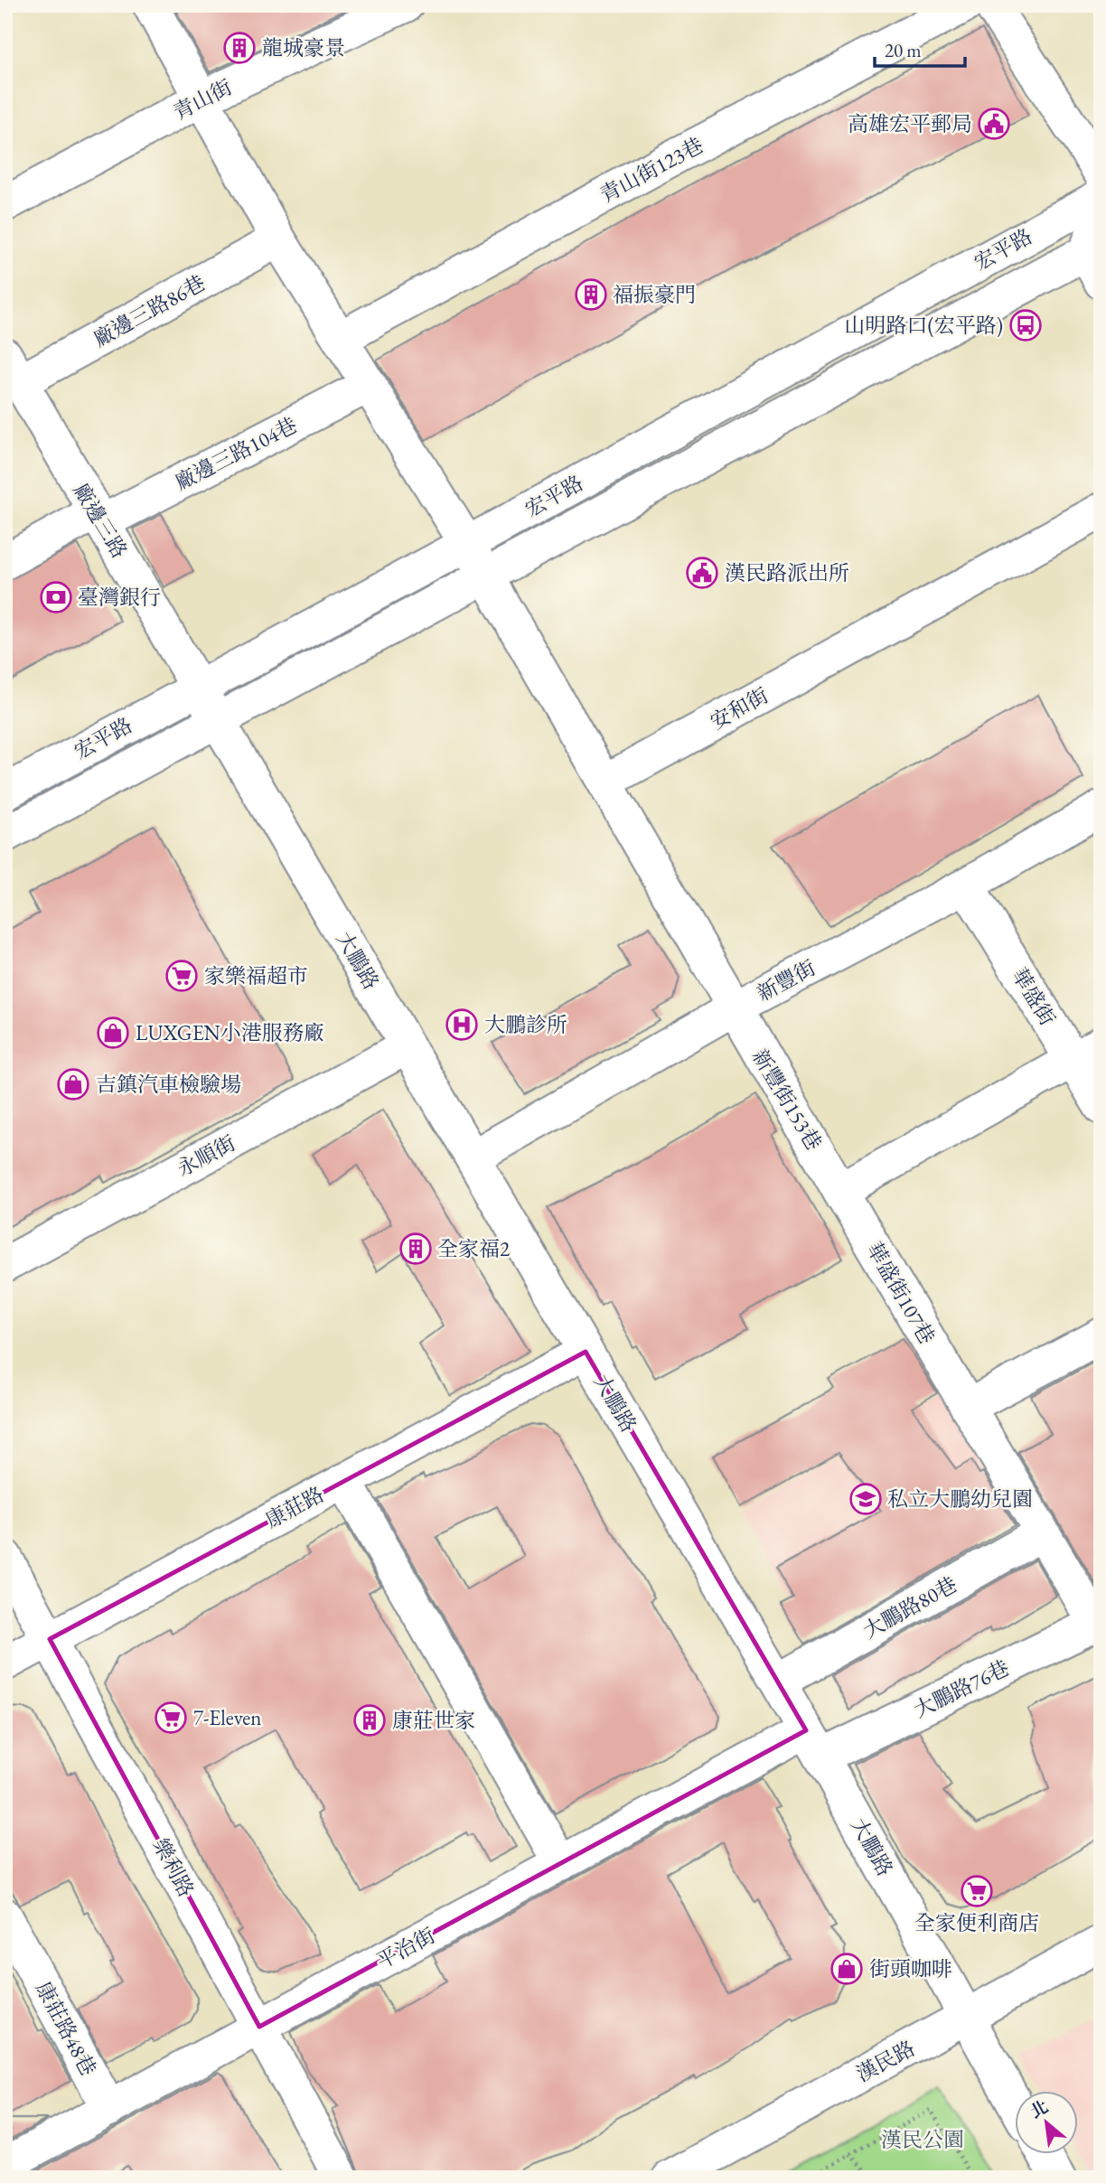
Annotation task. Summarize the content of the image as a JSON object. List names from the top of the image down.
{
  "streets": {
    "street": [
      "青山街",
      "青山街123巷",
      "宏平路",
      "廠邊三路86巷",
      "廠邊三路104巷",
      "廠邊三路",
      "安和街",
      "大鵬路",
      "新豐街",
      "華盛街",
      "新豐街153巷",
      "永順街",
      "華盛街107巷",
      "康莊路",
      "大鵬路80巷",
      "大鵬路76巷",
      "樂利路",
      "平治街",
      "康莊路48巷",
      "漢民路"
    ]
  },
  "crossings": [
    ["宏平路", "廠邊三路"],
    ["宏平路", "大鵬路"],
    ["廠邊三路86巷", "廠邊三路"],
    ["廠邊三路104巷", "廠邊三路"],
    ["廠邊三路", "大鵬路"],
    ["大鵬路", "新豐街"],
    ["大鵬路", "永順街"],
    ["大鵬路", "康莊路"],
    ["大鵬路", "大鵬路80巷"],
    ["大鵬路", "大鵬路76巷"],
    ["大鵬路", "平治街"],
    ["大鵬路", "漢民路"],
    ["新豐街", "華盛街"],
    ["新豐街", "新豐街153巷"],
    ["新豐街153巷", "華盛街107巷"],
    ["華盛街107巷", "大鵬路80巷"],
    ["華盛街107巷", "大鵬路76巷"],
    ["康莊路", "樂利路"],
    ["大鵬路76巷", "平治街"],
    ["樂利路", "平治街"],
    ["平治街", "康莊路48巷"]
  ],
  "parks": ["漢民公園"],
  "places": {
    "building": [
      "龍城豪景",
      "福振豪門",
      "全家福2",
      "康莊世家"
    ],
    "public building": ["高雄宏平郵局", "漢民路派出所"],
    "bus stop": ["山明路口(宏平路)"],
    "bank": ["臺灣銀行"],
    "supermarket": ["家樂福超市", "7-Eleven", "全家便利商店"],
    "hospital": ["大鵬診所"],
    "shop": ["LUXGEN小港服務廠", "吉鎮汽車檢驗場", "街頭咖啡"],
    "school or university": ["私立大鵬幼兒園"]
  },
  "scale_bar": "20 m",
  "north": "top left"
}
